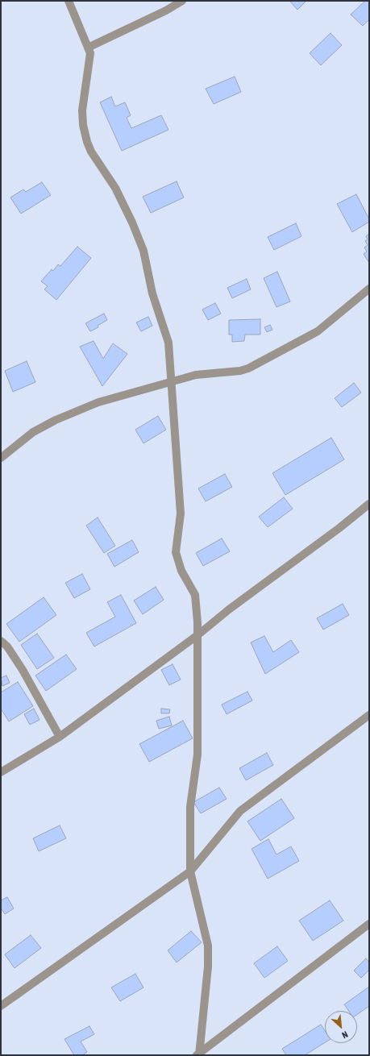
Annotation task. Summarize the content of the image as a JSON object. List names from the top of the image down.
{
  "north": "bottom right"
}
